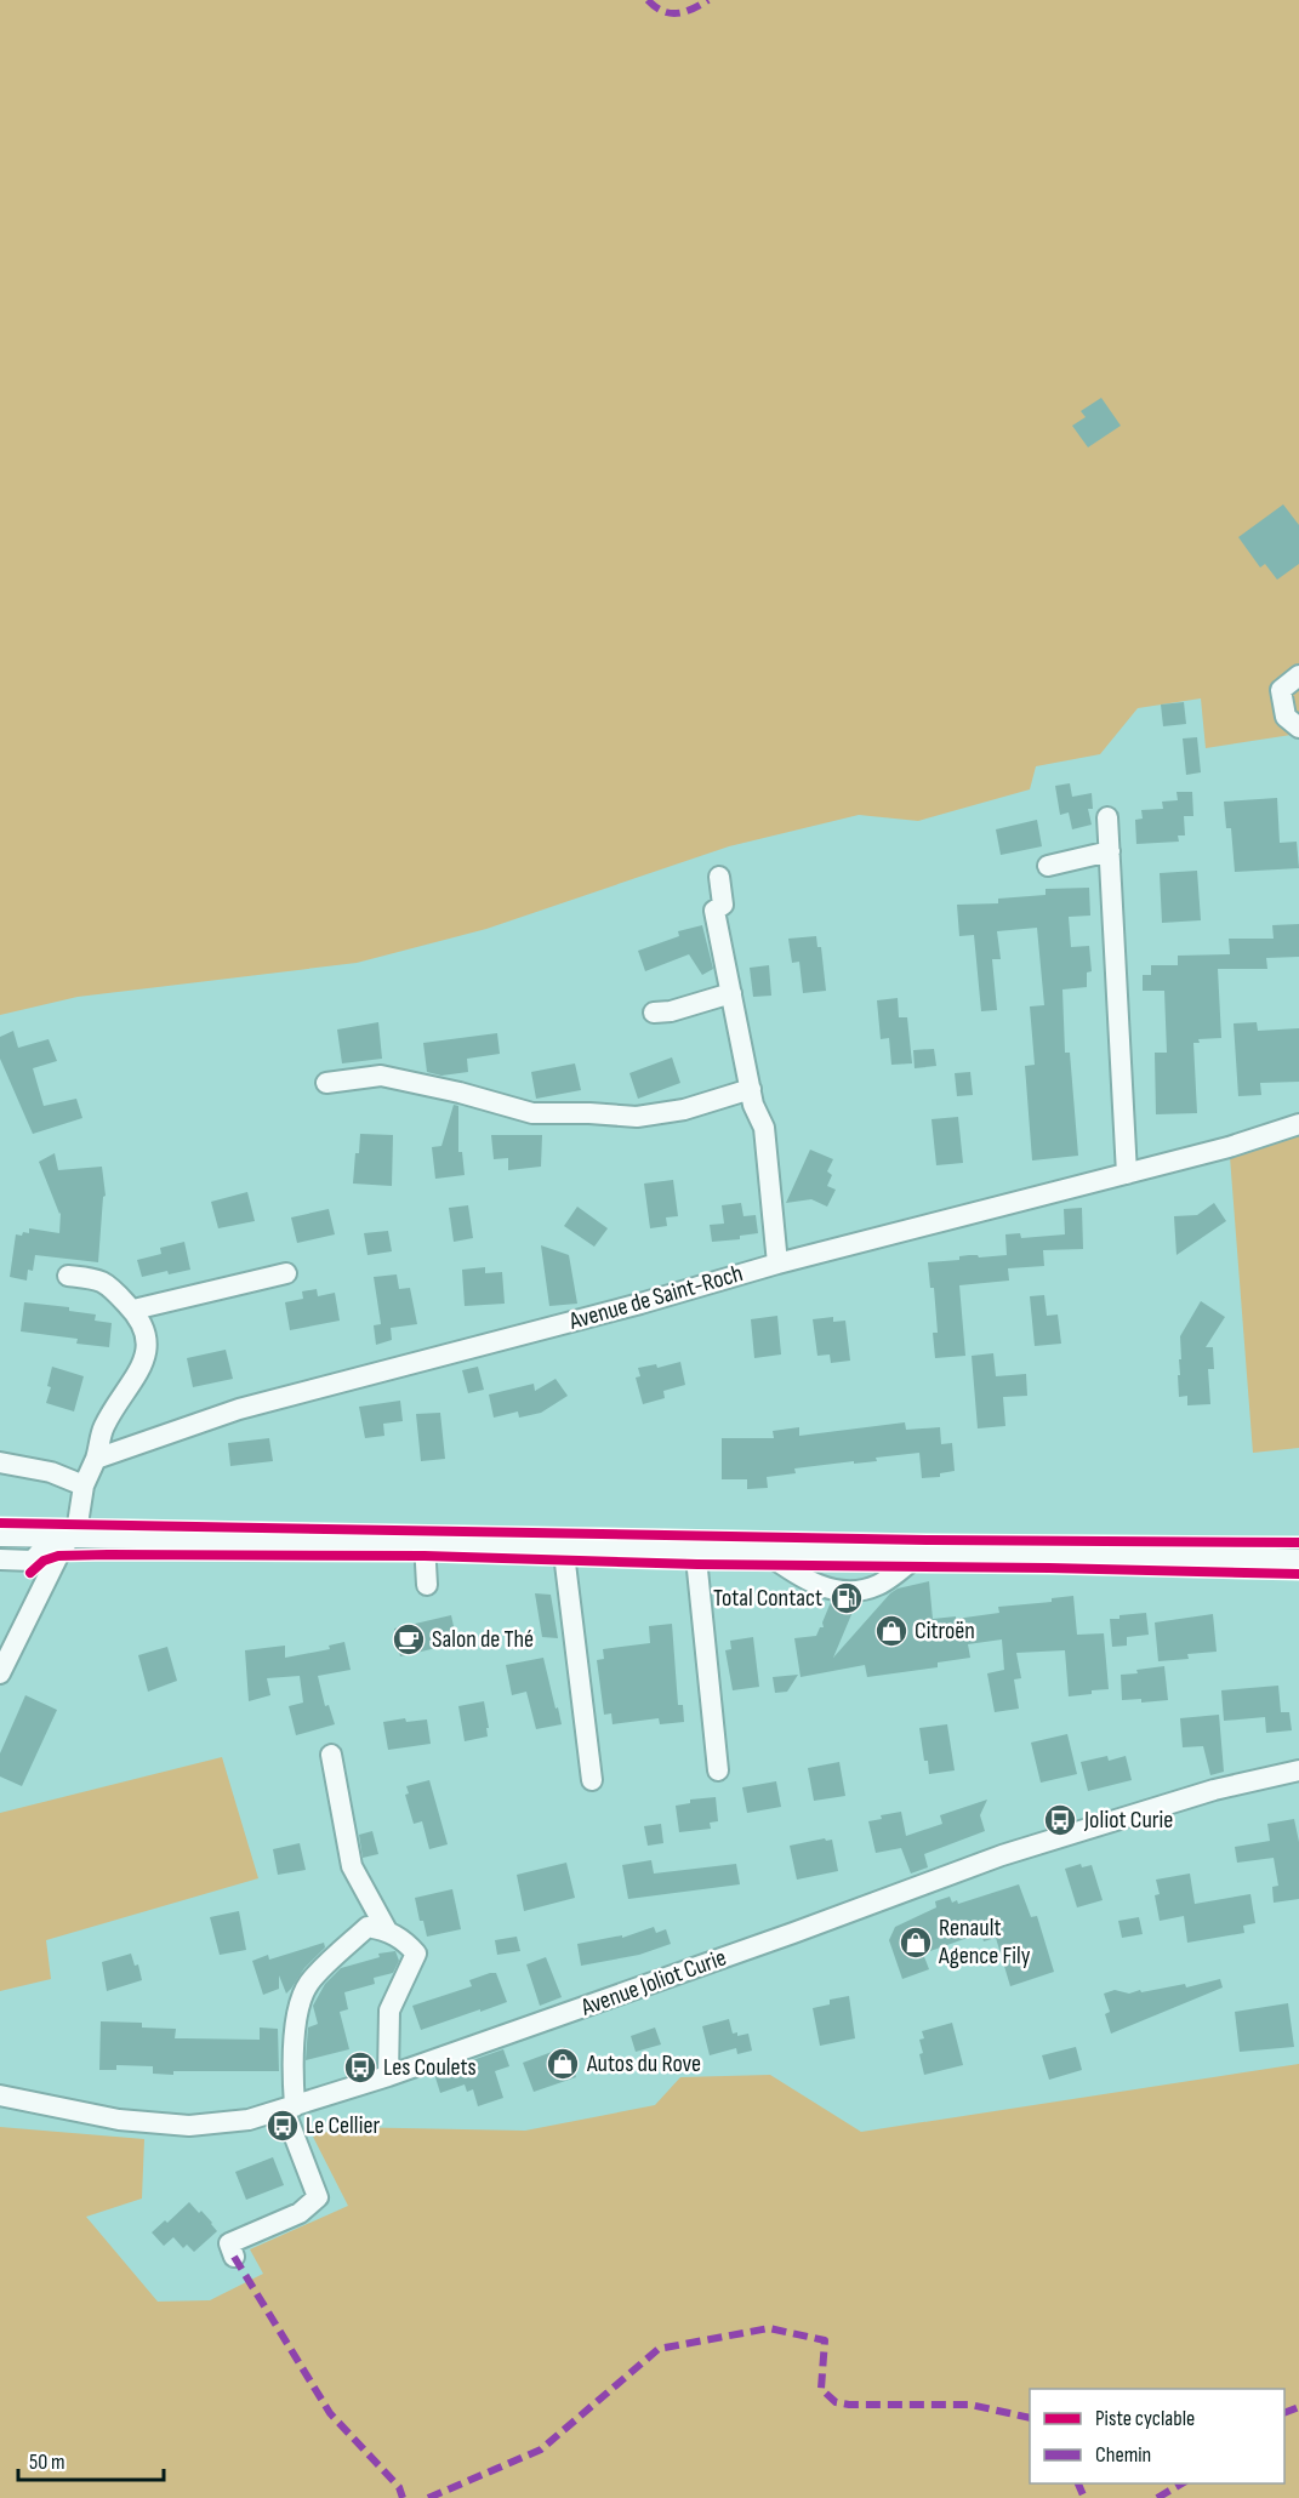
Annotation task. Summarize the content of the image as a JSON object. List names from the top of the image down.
{
  "streets": {
    "street": ["Avenue de Saint-Roch", "Avenue Joliot Curie"]
  },
  "places": {
    "fuel station": ["Total Contact"],
    "shop": ["Citroën", "Renault Agence Fily", "Autos du Rove"],
    "cafe": ["Salon de Thé"],
    "bus stop": ["Joliot Curie", "Les Coulets", "Le Cellier"]
  },
  "legend": ["Piste cyclable", "Chemin"],
  "scale_bar": "50 m"
}
